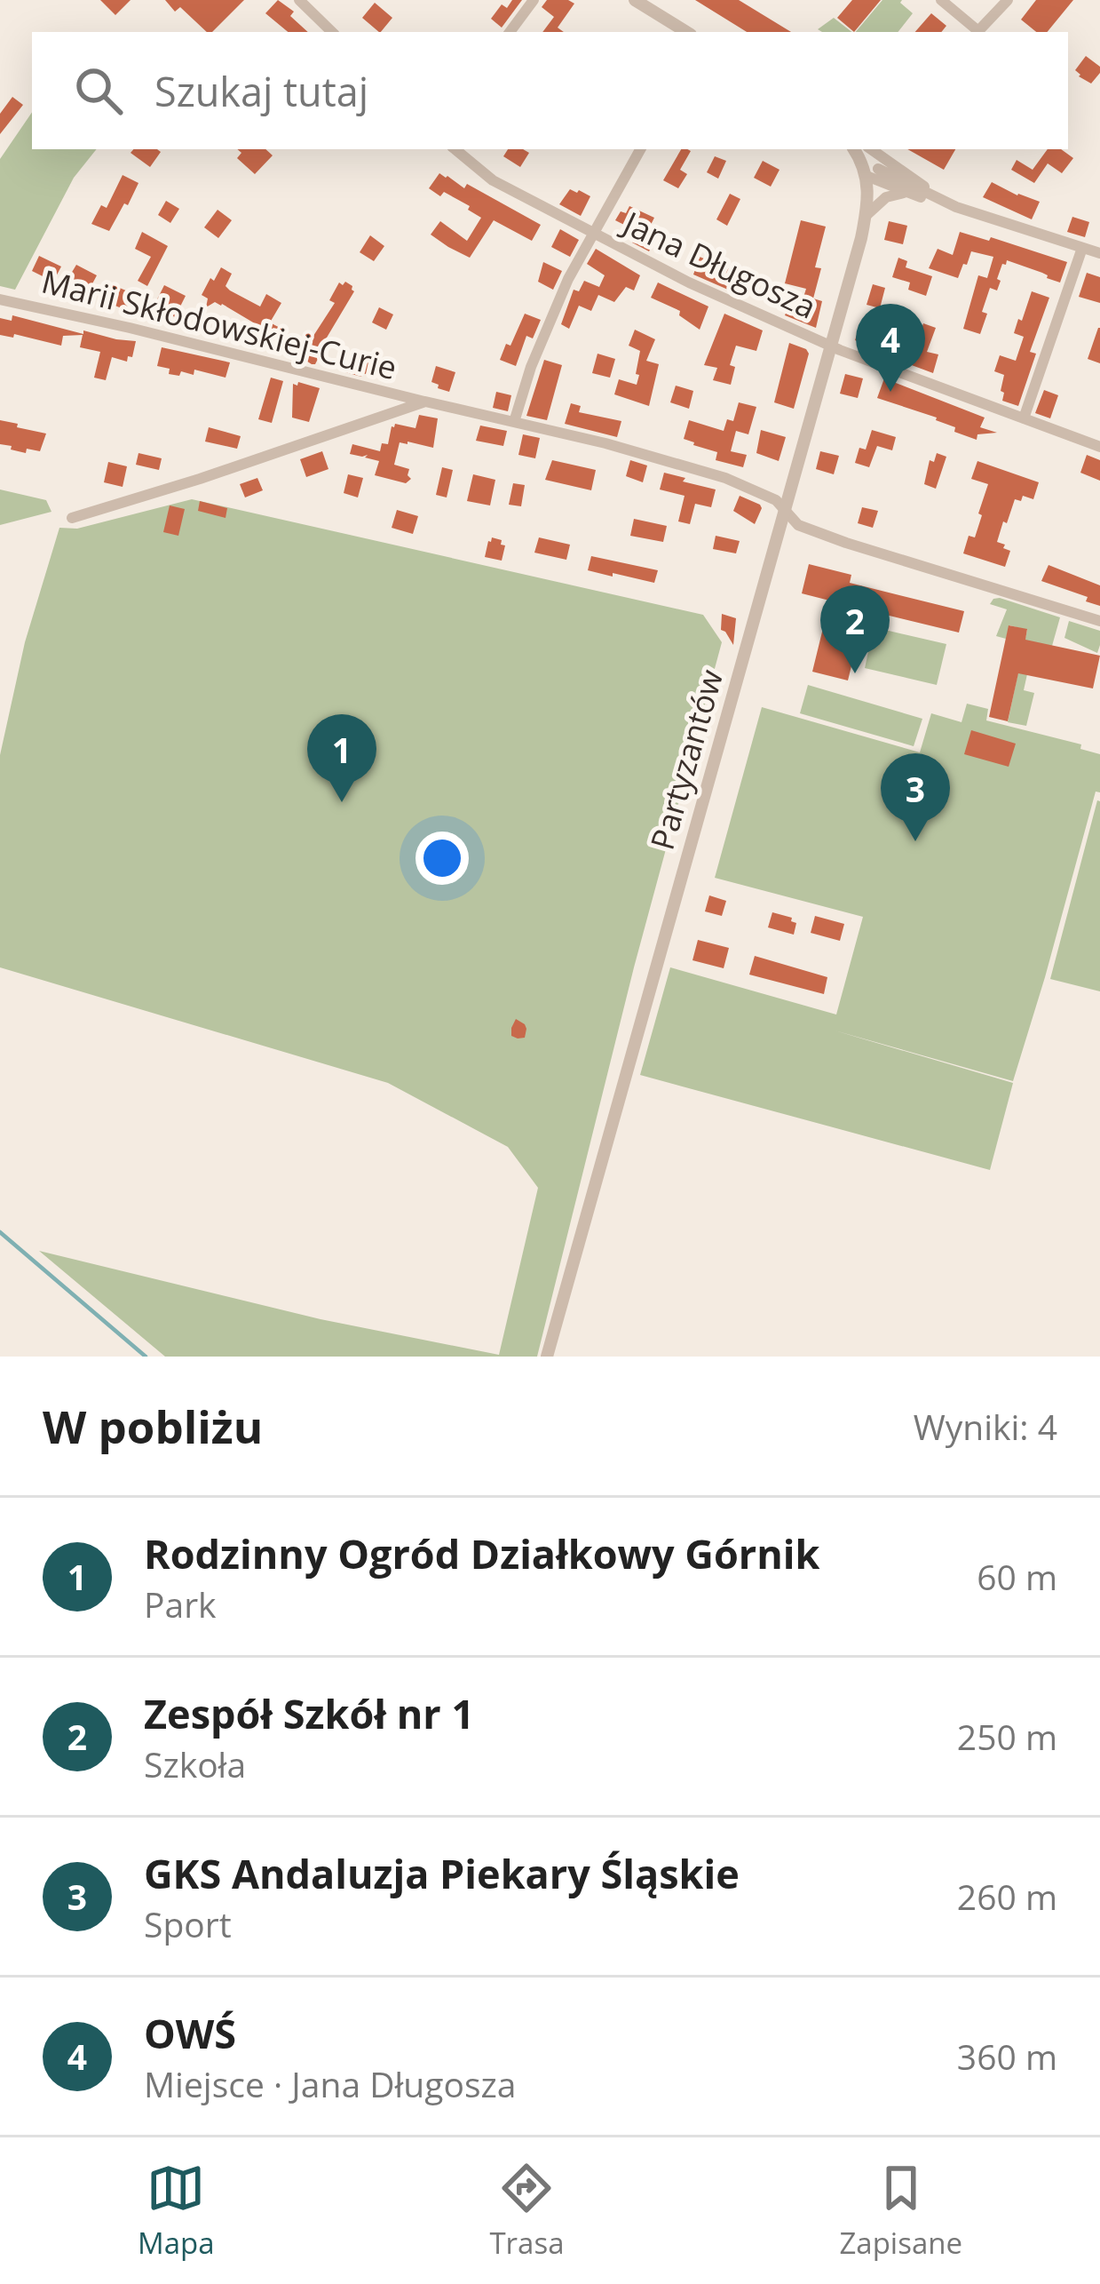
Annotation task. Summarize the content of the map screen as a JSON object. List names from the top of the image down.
{
  "streets": {
    "street": ["Jana Długosza", "Marii Skłodowskiej-Curie", "Partyzantów"]
  },
  "crossings": [
    ["Jana Długosza", "Partyzantów"],
    ["Marii Skłodowskiej-Curie", "Partyzantów"]
  ],
  "page": {
    "search": "Szukaj tutaj",
    "pins": [
      "4",
      "2",
      "1",
      "3"
    ],
    "heading": ["W pobliżu", "Wyniki: 4"],
    "list": [
      {
        "mark": "1",
        "name": "Rodzinny Ogród Działkowy Górnik",
        "note": "Park",
        "value": "60 m"
      },
      {
        "mark": "2",
        "name": "Zespół Szkół nr 1",
        "note": "Szkoła",
        "value": "250 m"
      },
      {
        "mark": "3",
        "name": "GKS Andaluzja Piekary Śląskie",
        "note": "Sport",
        "value": "260 m"
      },
      {
        "mark": "4",
        "name": "OWŚ",
        "note": "Miejsce · Jana Długosza",
        "value": "360 m"
      }
    ],
    "nav": ["Mapa", "Trasa", "Zapisane"]
  }
}
